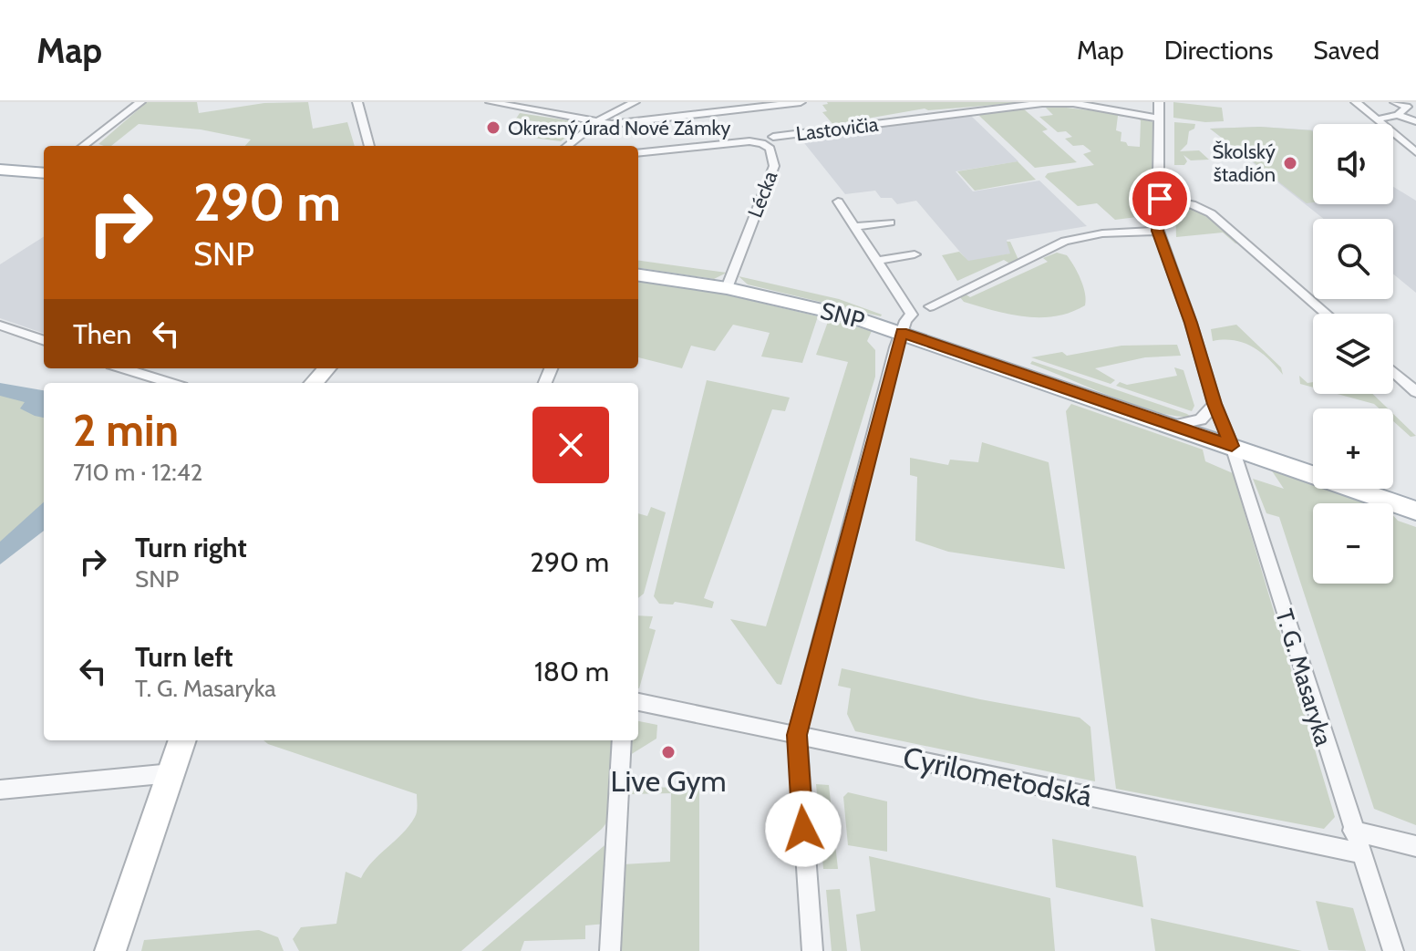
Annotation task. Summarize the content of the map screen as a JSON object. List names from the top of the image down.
{
  "streets": {
    "main road": ["SNP"],
    "street": [
      "Lastovičia",
      "Lécka",
      "T. G. Masaryka",
      "Cyrilometodská"
    ]
  },
  "crossings": [
    ["Lastovičia", "T. G. Masaryka"],
    ["Lécka", "SNP"],
    ["SNP", "T. G. Masaryka"],
    ["T. G. Masaryka", "Cyrilometodská"]
  ],
  "places": ["Okresný úrad Nové Zámky", "Školský štadión", "Live Gym"],
  "page": {
    "header": "Map",
    "nav": ["Map", "Directions", "Saved"],
    "map_buttons": ["+", "−"],
    "turn": ["290 m", "SNP"],
    "then": "Then",
    "heading": ["2 min", "710 m · 12:42"],
    "list": [
      {
        "name": "Turn right",
        "note": "SNP",
        "value": "290 m"
      },
      {
        "name": "Turn left",
        "note": "T. G. Masaryka",
        "value": "180 m"
      }
    ]
  }
}
